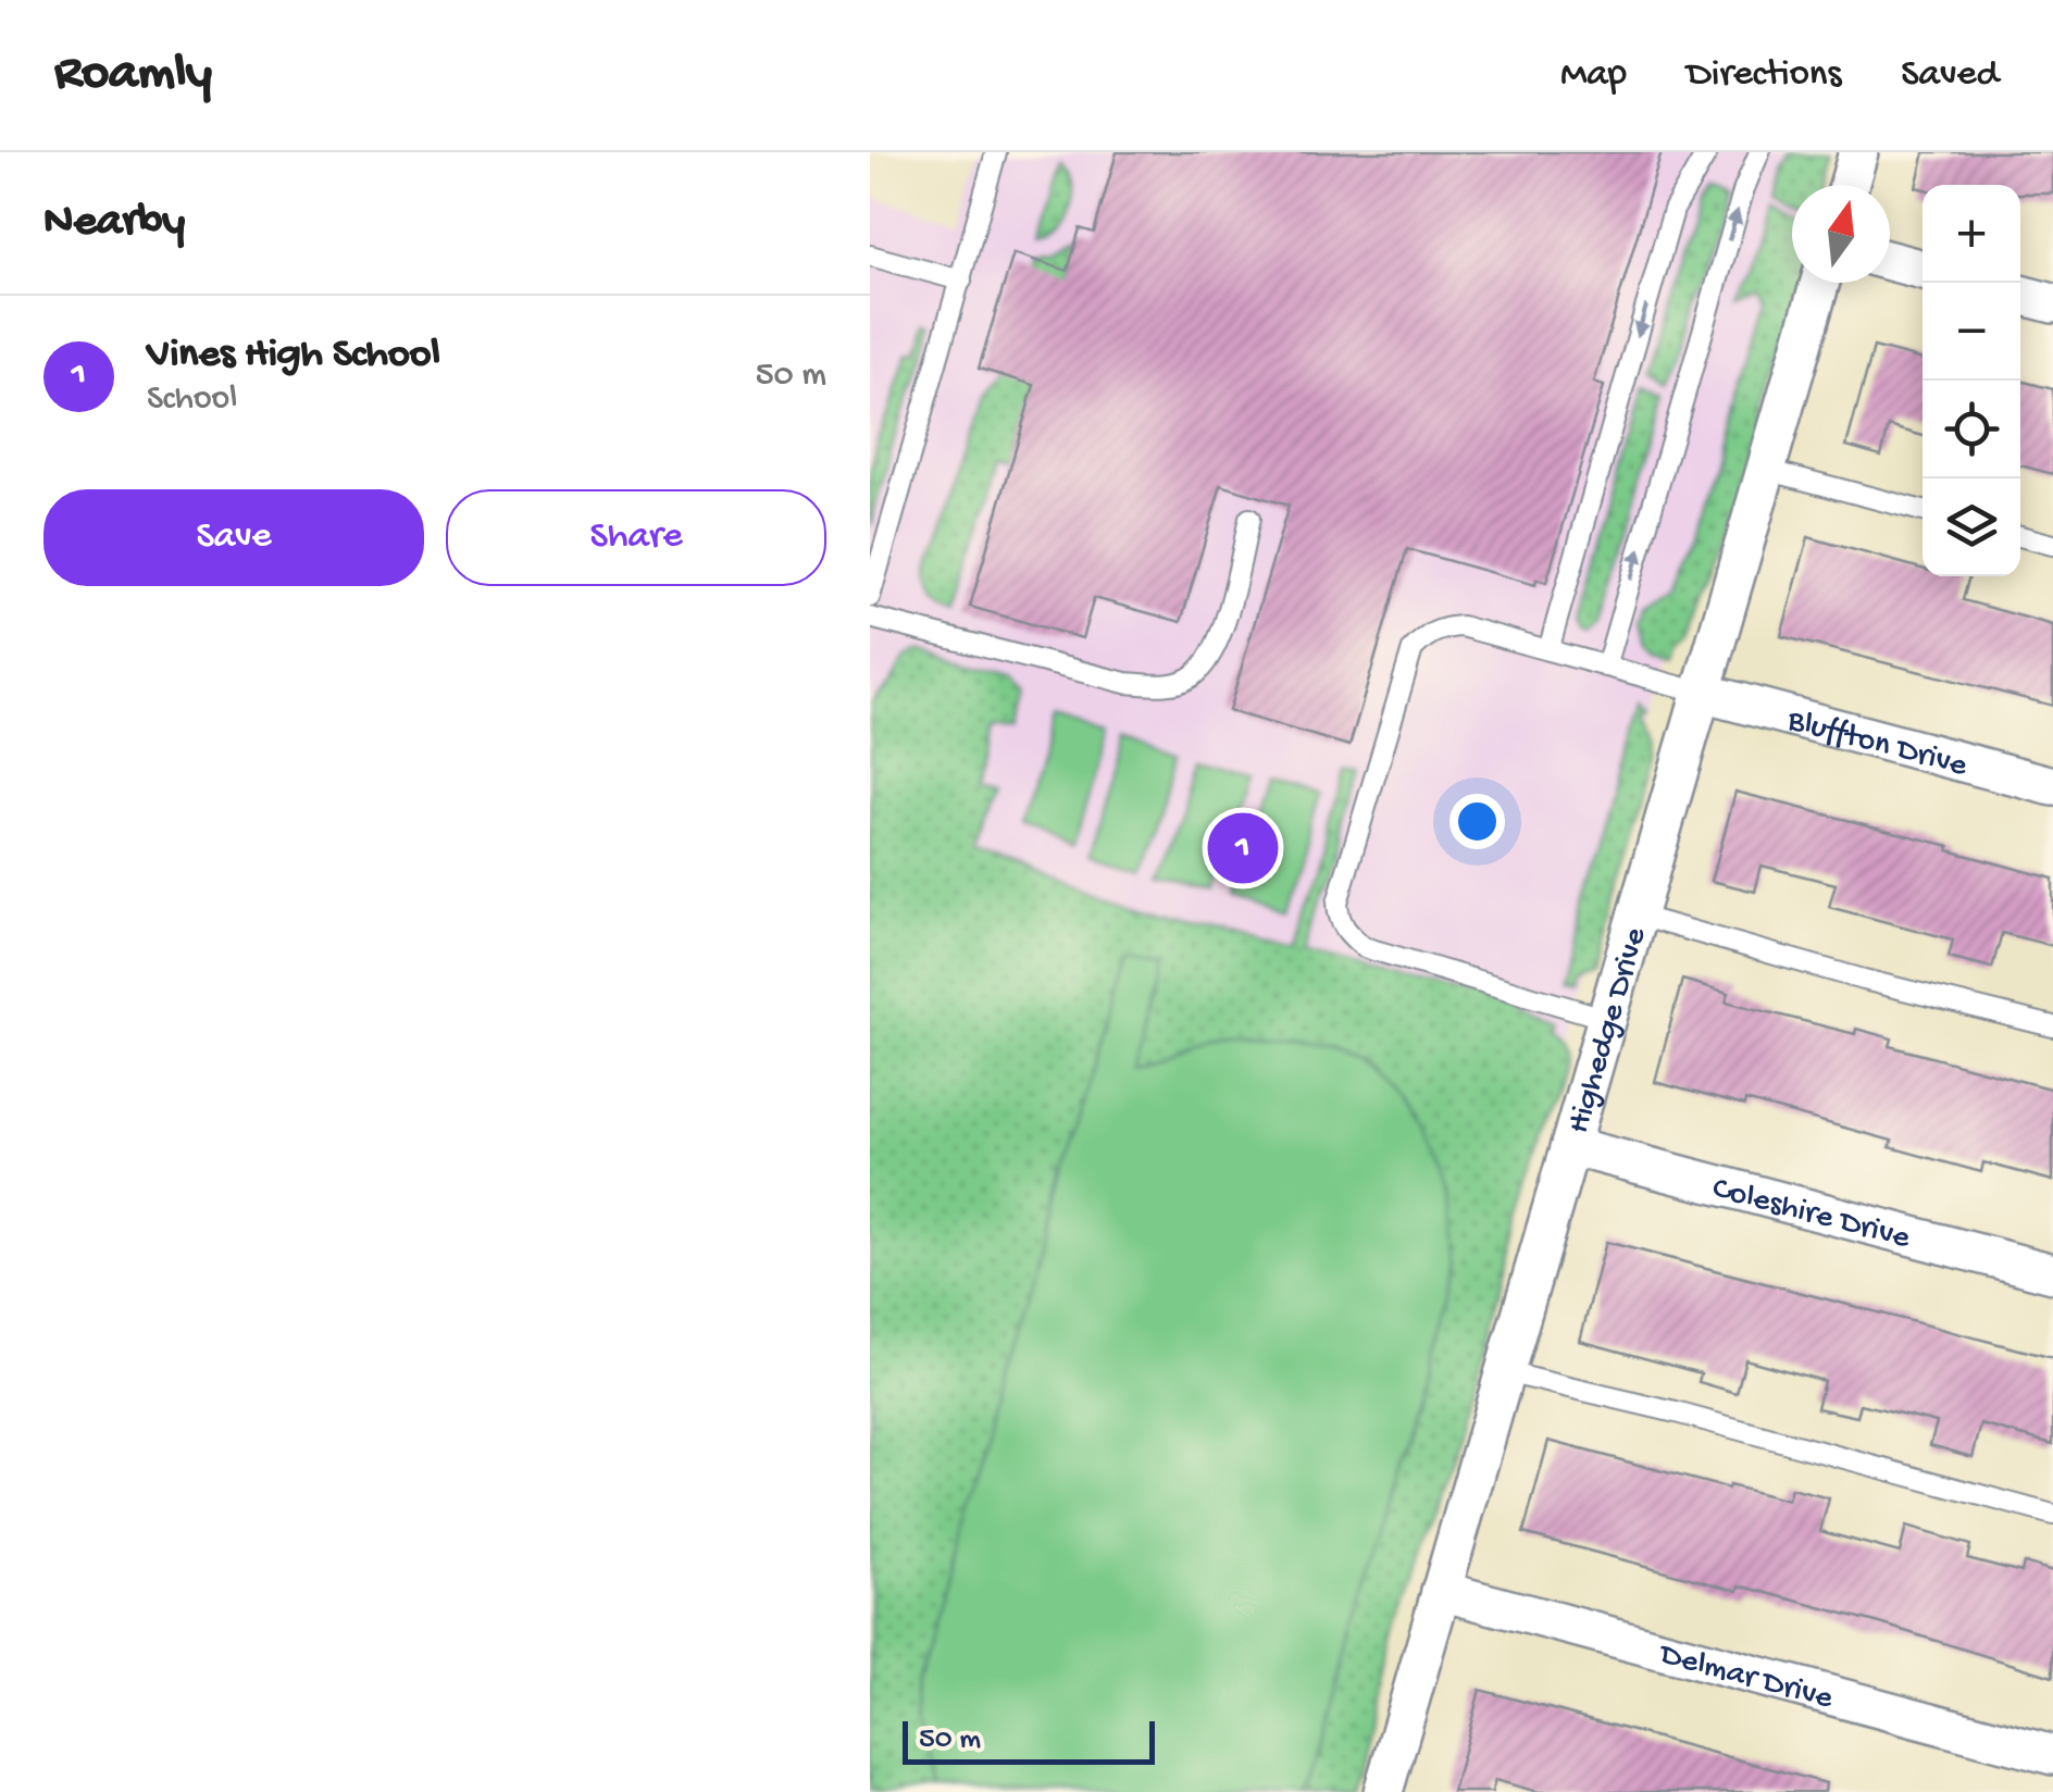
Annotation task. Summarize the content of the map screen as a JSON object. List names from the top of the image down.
{
  "streets": {
    "street": [
      "Bluffton Drive",
      "Highedge Drive",
      "Coleshire Drive",
      "Delmar Drive"
    ]
  },
  "crossings": [
    ["Bluffton Drive", "Highedge Drive"],
    ["Highedge Drive", "Coleshire Drive"],
    ["Highedge Drive", "Delmar Drive"]
  ],
  "scale_bar": "50 m",
  "north": "top",
  "page": {
    "header": "Roamly",
    "nav": ["Map", "Directions", "Saved"],
    "heading": "Nearby",
    "map_buttons": ["+", "−"],
    "list": [
      {
        "mark": "1",
        "name": "Vines High School",
        "note": "School",
        "value": "50 m"
      }
    ],
    "buttons": ["Save", "Share"],
    "pins": "1",
    "scale": "50 m"
  }
}
